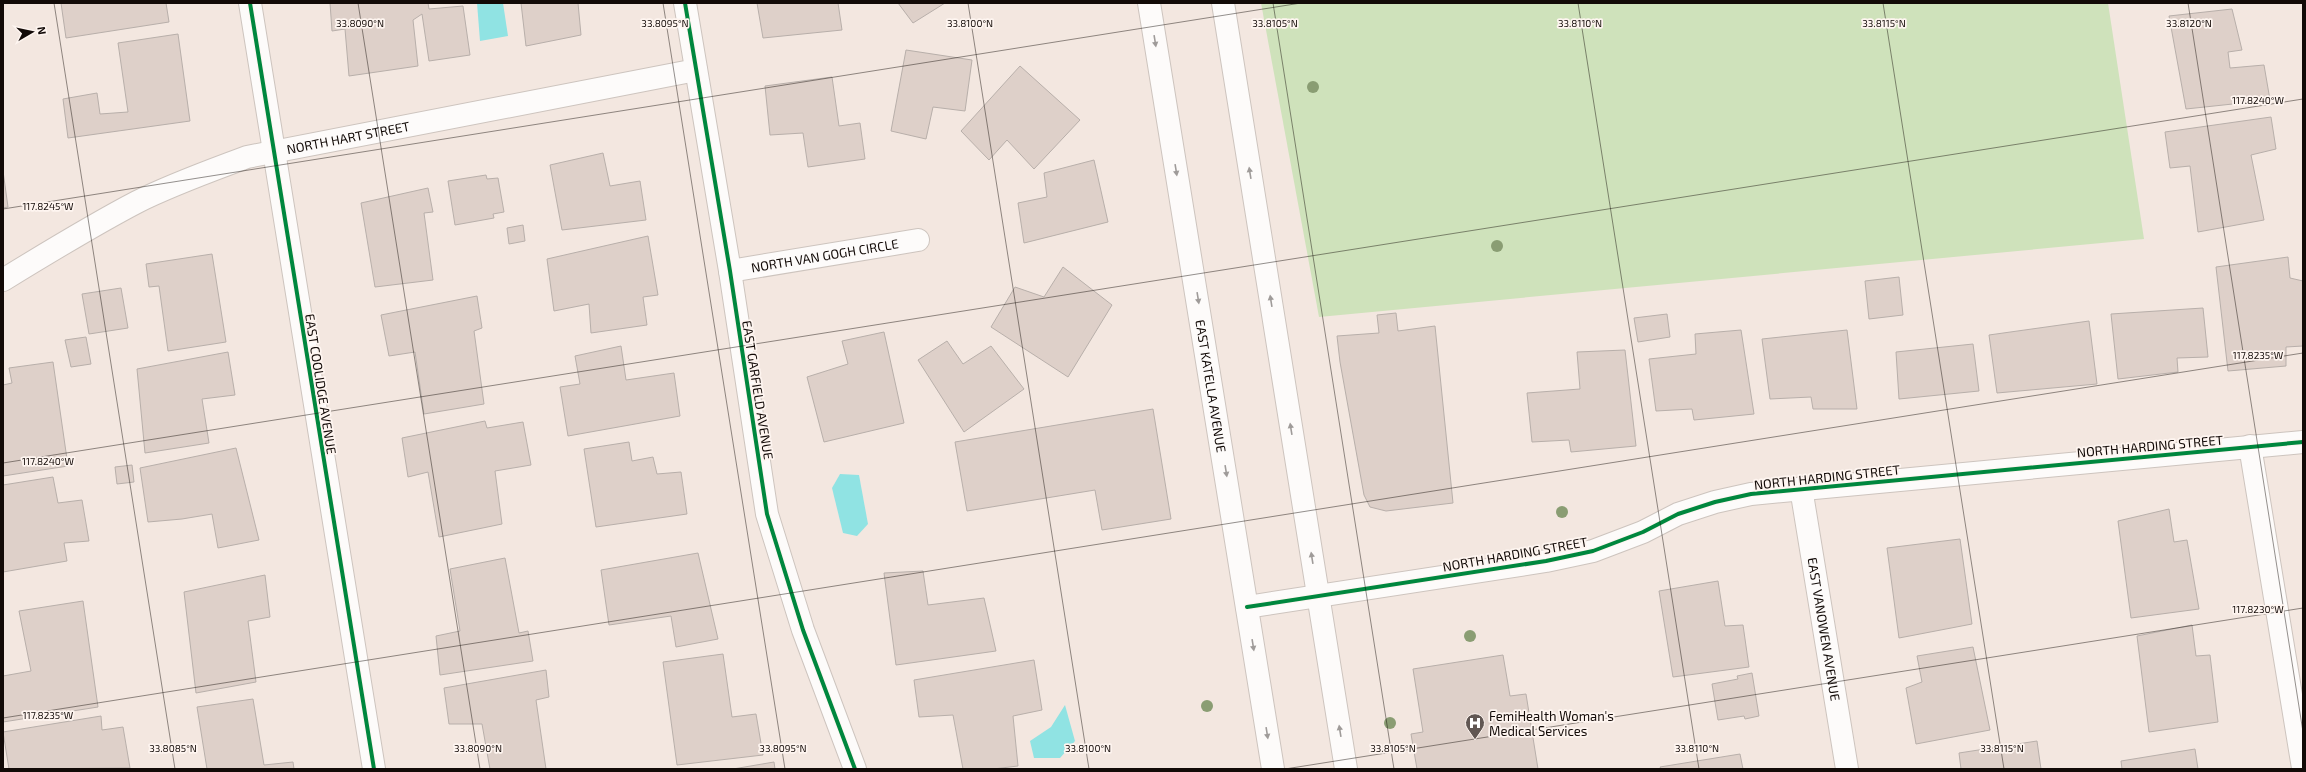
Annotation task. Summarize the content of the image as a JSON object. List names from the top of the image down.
{
  "streets": {
    "street": [
      "NORTH HART STREET",
      "NORTH VAN GOGH CIRCLE",
      "EAST COOLIDGE AVENUE",
      "EAST KATELLA AVENUE",
      "EAST GARFIELD AVENUE",
      "NORTH HARDING STREET",
      "EAST VANOWEN AVENUE"
    ]
  },
  "crossings": [
    ["NORTH HART STREET", "EAST COOLIDGE AVENUE"],
    ["NORTH HART STREET", "EAST GARFIELD AVENUE"],
    ["NORTH VAN GOGH CIRCLE", "EAST GARFIELD AVENUE"],
    ["EAST KATELLA AVENUE", "NORTH HARDING STREET"],
    ["NORTH HARDING STREET", "EAST VANOWEN AVENUE"]
  ],
  "places": {
    "hospital": ["FemiHealth Woman's Medical Services"]
  },
  "north": "right",
  "coordinates": [
    "33.8090°N",
    "33.8095°N",
    "33.8100°N",
    "33.8105°N",
    "33.8110°N",
    "33.8115°N",
    "33.8120°N",
    "117.8240°W",
    "117.8245°W",
    "117.8235°W",
    "117.8230°W",
    "33.8085°N"
  ]
}
